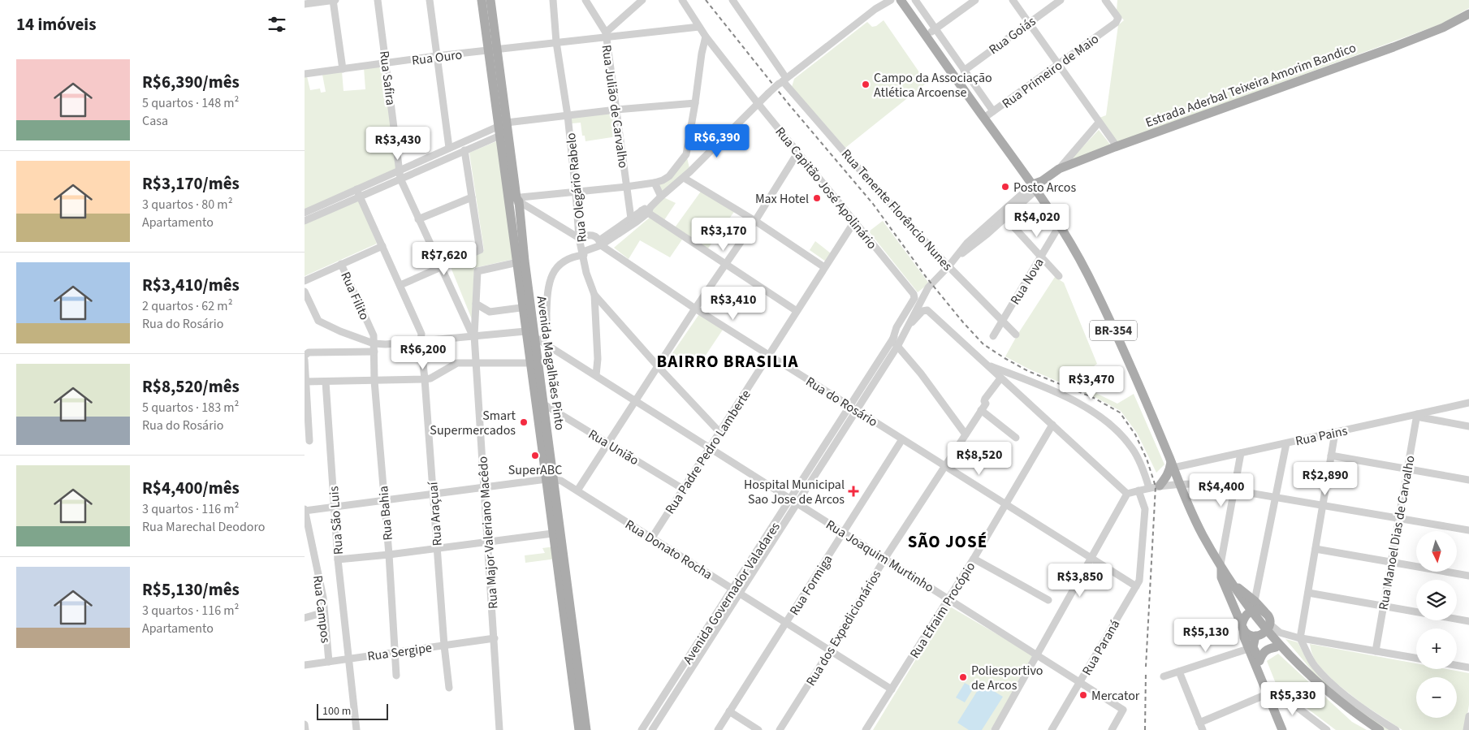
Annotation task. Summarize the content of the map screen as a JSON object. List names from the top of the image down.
{
  "streets": {
    "main road": ["Estrada Aderbal Teixeira Amorim Bandico", "BR-354", "Avenida Magalhães Pinto"],
    "street": [
      "Rua Goiás",
      "Rua Ouro",
      "Rua Primeiro de Maio",
      "Rua Safira",
      "Rua Julião de Carvalho",
      "Rua Olegário Rabelo",
      "Rua Capitão José Apolinário",
      "Rua Tenente Florêncio Nunes",
      "Rua Nova",
      "Rua Filito",
      "Rua do Rosário",
      "Rua Pains",
      "Rua União",
      "Rua Padre Pedro Lamberte",
      "Rua Bahia",
      "Rua Araçuaí",
      "Rua São Luis",
      "Rua Major Valeriano Macêdo",
      "Rua Manoel Dias de Carvalho",
      "Rua Donato Rocha",
      "Rua Joaquim Murtinho",
      "Rua Formiga",
      "Avenida Governador Valadares",
      "Rua Campos",
      "Rua Efraim Procópio",
      "Rua dos Expedicionários",
      "Rua Paraná",
      "Rua Sergipe"
    ]
  },
  "crossings": [
    ["Rua Ouro", "Rua Safira"],
    ["Rua Ouro", "Rua Julião de Carvalho"],
    ["Rua Ouro", "Rua Olegário Rabelo"],
    ["Rua Ouro", "Rua Capitão José Apolinário"],
    ["Rua Ouro", "Avenida Magalhães Pinto"],
    ["Rua Primeiro de Maio", "BR-354"],
    ["Rua Safira", "Rua Major Valeriano Macêdo"],
    ["Estrada Aderbal Teixeira Amorim Bandico", "BR-354"],
    ["Estrada Aderbal Teixeira Amorim Bandico", "Avenida Governador Valadares"],
    ["Rua Olegário Rabelo", "Rua Joaquim Murtinho"],
    ["Rua Capitão José Apolinário", "Rua Padre Pedro Lamberte"],
    ["Rua Capitão José Apolinário", "Avenida Governador Valadares"],
    ["Rua Tenente Florêncio Nunes", "Rua Nova"],
    ["Rua Tenente Florêncio Nunes", "Avenida Governador Valadares"],
    ["Rua Nova", "BR-354"],
    ["Rua Filito", "Rua Bahia"],
    ["BR-354", "Rua Pains"],
    ["BR-354", "Avenida Governador Valadares"],
    ["Avenida Magalhães Pinto", "Rua União"],
    ["Avenida Magalhães Pinto", "Rua Major Valeriano Macêdo"],
    ["Avenida Magalhães Pinto", "Rua Donato Rocha"],
    ["Avenida Magalhães Pinto", "Rua Joaquim Murtinho"],
    ["Rua do Rosário", "Rua Padre Pedro Lamberte"],
    ["Rua do Rosário", "Rua Formiga"],
    ["Rua do Rosário", "Avenida Governador Valadares"],
    ["Rua do Rosário", "Rua Efraim Procópio"],
    ["Rua do Rosário", "Rua dos Expedicionários"],
    ["Rua do Rosário", "Rua Paraná"],
    ["Rua Pains", "Rua Manoel Dias de Carvalho"],
    ["Rua União", "Rua Padre Pedro Lamberte"],
    ["Rua Padre Pedro Lamberte", "Rua Donato Rocha"],
    ["Rua Padre Pedro Lamberte", "Rua Joaquim Murtinho"],
    ["Rua Bahia", "Rua Sergipe"],
    ["Rua Araçuaí", "Rua Sergipe"],
    ["Rua São Luis", "Rua Sergipe"],
    ["Rua Major Valeriano Macêdo", "Rua Sergipe"],
    ["Rua Donato Rocha", "Rua Formiga"],
    ["Rua Donato Rocha", "Avenida Governador Valadares"],
    ["Rua Donato Rocha", "Rua Efraim Procópio"],
    ["Rua Donato Rocha", "Rua dos Expedicionários"],
    ["Rua Joaquim Murtinho", "Rua Formiga"],
    ["Rua Joaquim Murtinho", "Avenida Governador Valadares"],
    ["Rua Joaquim Murtinho", "Rua Efraim Procópio"],
    ["Rua Joaquim Murtinho", "Rua dos Expedicionários"],
    ["Rua Joaquim Murtinho", "Rua Paraná"],
    ["Rua Campos", "Rua Sergipe"]
  ],
  "districts": ["BAIRRO BRASILIA", "SÃO JOSÉ"],
  "places": {
    "other": [
      "Campo da Associação Atlética Arcoense",
      "Posto Arcos",
      "Max Hotel",
      "Smart Supermercados",
      "SuperABC",
      "Poliesportivo de Arcos",
      "Mercator"
    ],
    "health": ["Hospital Municipal Sao Jose de Arcos"]
  },
  "scale_bar": "100 m",
  "north": "bottom",
  "page": {
    "heading": "14 imóveis",
    "list": [
      {
        "name": "R$6,390/mês",
        "note": "5 quartos · 148 m² · Casa"
      },
      {
        "name": "R$3,170/mês",
        "note": "3 quartos · 80 m² · Apartamento"
      },
      {
        "name": "R$3,410/mês",
        "note": "2 quartos · 62 m² · Rua do Rosário"
      },
      {
        "name": "R$8,520/mês",
        "note": "5 quartos · 183 m² · Rua do Rosário"
      },
      {
        "name": "R$4,400/mês",
        "note": "3 quartos · 116 m² · Rua Marechal Deodoro"
      },
      {
        "name": "R$5,130/mês",
        "note": "3 quartos · 116 m² · Apartamento"
      }
    ],
    "price": [
      "R$6,390",
      "R$3,430",
      "R$4,020",
      "R$3,170",
      "R$7,620",
      "R$3,410",
      "R$6,200",
      "R$3,470",
      "R$8,520",
      "R$2,890",
      "R$4,400",
      "R$3,850",
      "R$5,130",
      "R$5,330"
    ],
    "map_buttons": ["+", "−"],
    "scale": "100 m"
  }
}
